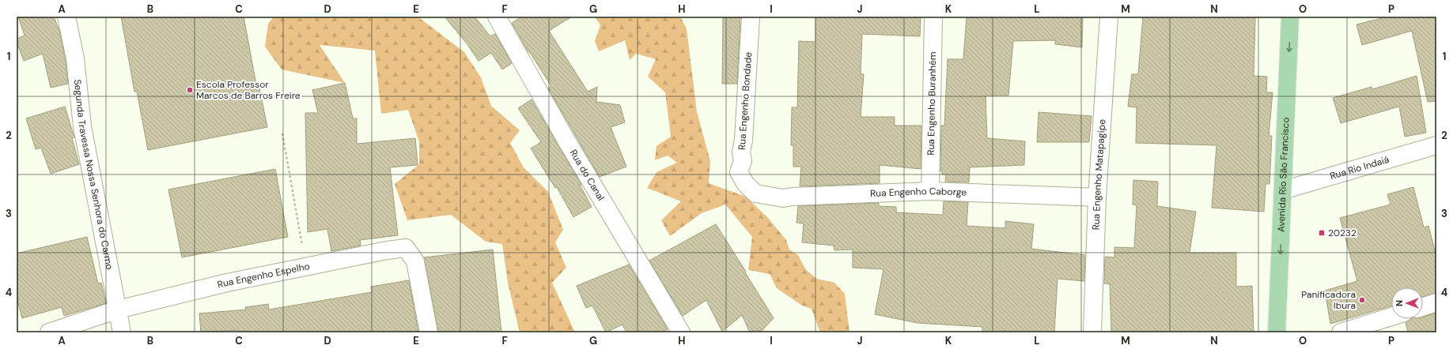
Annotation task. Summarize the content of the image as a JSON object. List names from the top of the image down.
{
  "streets": {
    "main road": ["Avenida Rio São Francisco"],
    "street": [
      "Rua Engenho Bondade",
      "Rua Engenho Buranhém",
      "Rua Rio Indaiá",
      "Segunda Travessa Nossa Senhora do Carmo",
      "Rua Engenho Matapagipe",
      "Rua do Canal",
      "Rua Engenho Caborge",
      "Rua Engenho Espelho"
    ]
  },
  "crossings": [
    ["Rua Engenho Bondade", "Rua Engenho Caborge"],
    ["Rua Engenho Buranhém", "Rua Engenho Caborge"],
    ["Rua Rio Indaiá", "Avenida Rio São Francisco"],
    ["Segunda Travessa Nossa Senhora do Carmo", "Rua Engenho Espelho"],
    ["Rua Engenho Matapagipe", "Rua Engenho Caborge"]
  ],
  "one_way": ["Avenida Rio São Francisco"],
  "places": {
    "other": ["Escola Professor Marcos de Barros Freire", "Panificadora Ibura"],
    "transit": ["20232"]
  },
  "north": "left",
  "grid": {
    "columns": [
      "A",
      "B",
      "C",
      "D",
      "E",
      "F",
      "G",
      "H",
      "I",
      "J",
      "K",
      "L",
      "M",
      "N",
      "O",
      "P"
    ],
    "rows": [
      "1",
      "2",
      "3",
      "4"
    ]
  }
}
